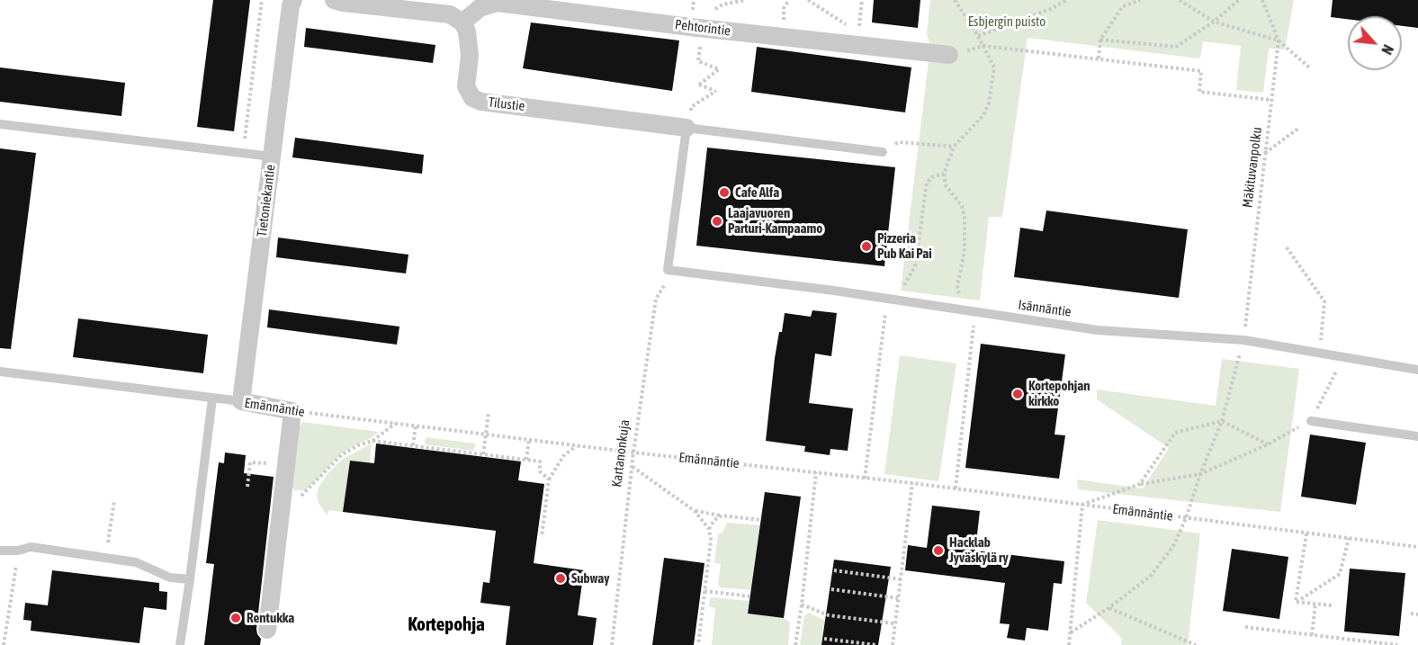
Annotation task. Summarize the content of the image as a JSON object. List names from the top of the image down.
{
  "streets": {
    "street": [
      "Pehtorintie",
      "Tilustie",
      "Tietoniekantie",
      "Emännäntie"
    ],
    "lane": ["Isännäntie"],
    "path": ["Mäkituvanpolku", "Kartanonkuja"]
  },
  "crossings": [
    ["Pehtorintie", "Tilustie"],
    ["Mäkituvanpolku", "Isännäntie"],
    ["Mäkituvanpolku", "Emännäntie"],
    ["Tietoniekantie", "Emännäntie"],
    ["Isännäntie", "Kartanonkuja"],
    ["Emännäntie", "Kartanonkuja"]
  ],
  "districts": ["Kortepohja"],
  "parks": ["Esbjergin puisto"],
  "places": [
    "Cafe Alfa",
    "Laajavuoren Parturi-Kampaamo",
    "Pizzeria Pub Kai Pai",
    "Kortepohjan kirkko",
    "Hacklab Jyväskylä ry",
    "Subway",
    "Rentukka"
  ],
  "north": "bottom right"
}
